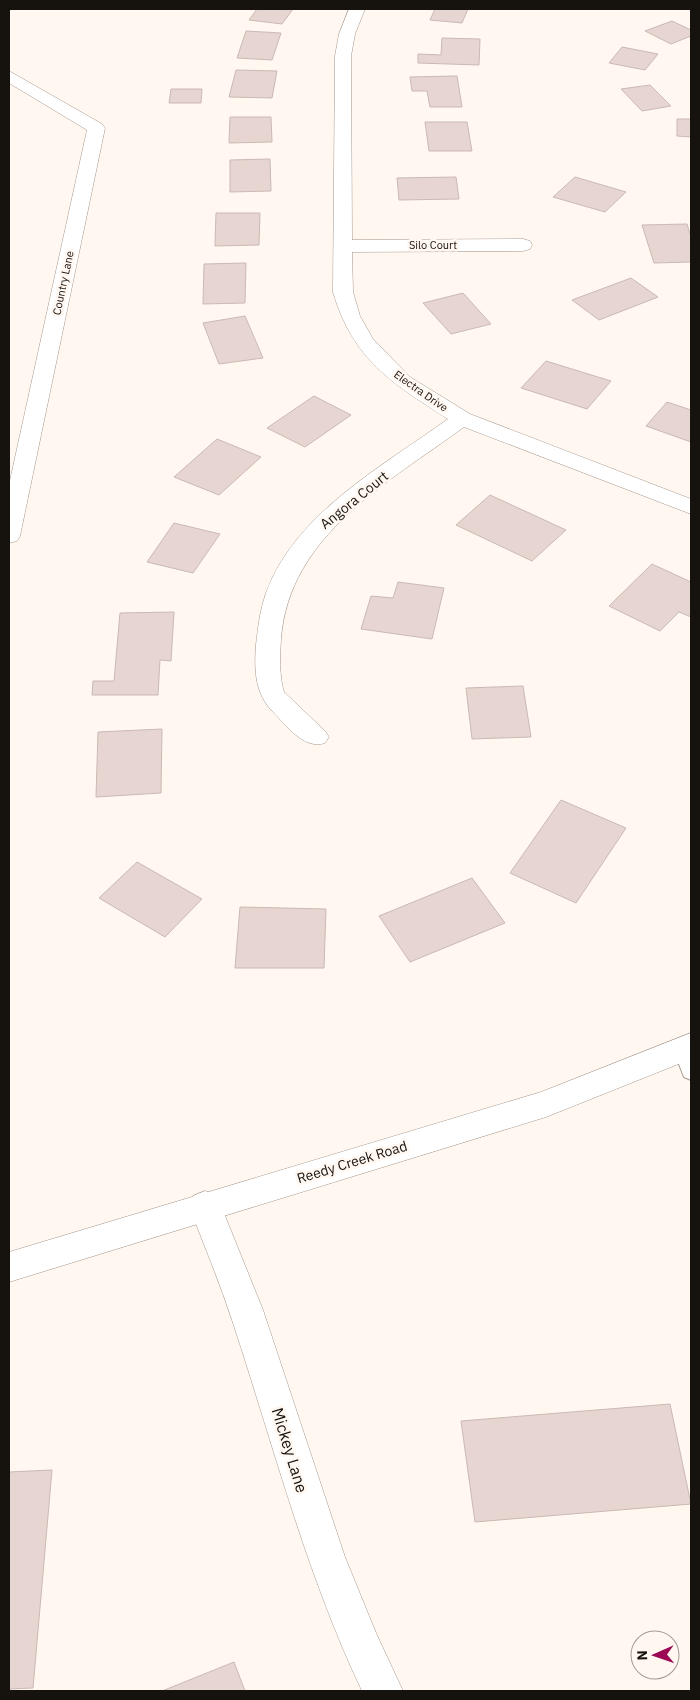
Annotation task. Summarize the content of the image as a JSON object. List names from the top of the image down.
{
  "streets": {
    "street": [
      "Silo Court",
      "Country Lane",
      "Electra Drive",
      "Angora Court",
      "Reedy Creek Road",
      "Mickey Lane"
    ]
  },
  "crossings": [
    ["Silo Court", "Electra Drive"],
    ["Electra Drive", "Angora Court"],
    ["Reedy Creek Road", "Mickey Lane"]
  ],
  "north": "left"
}
